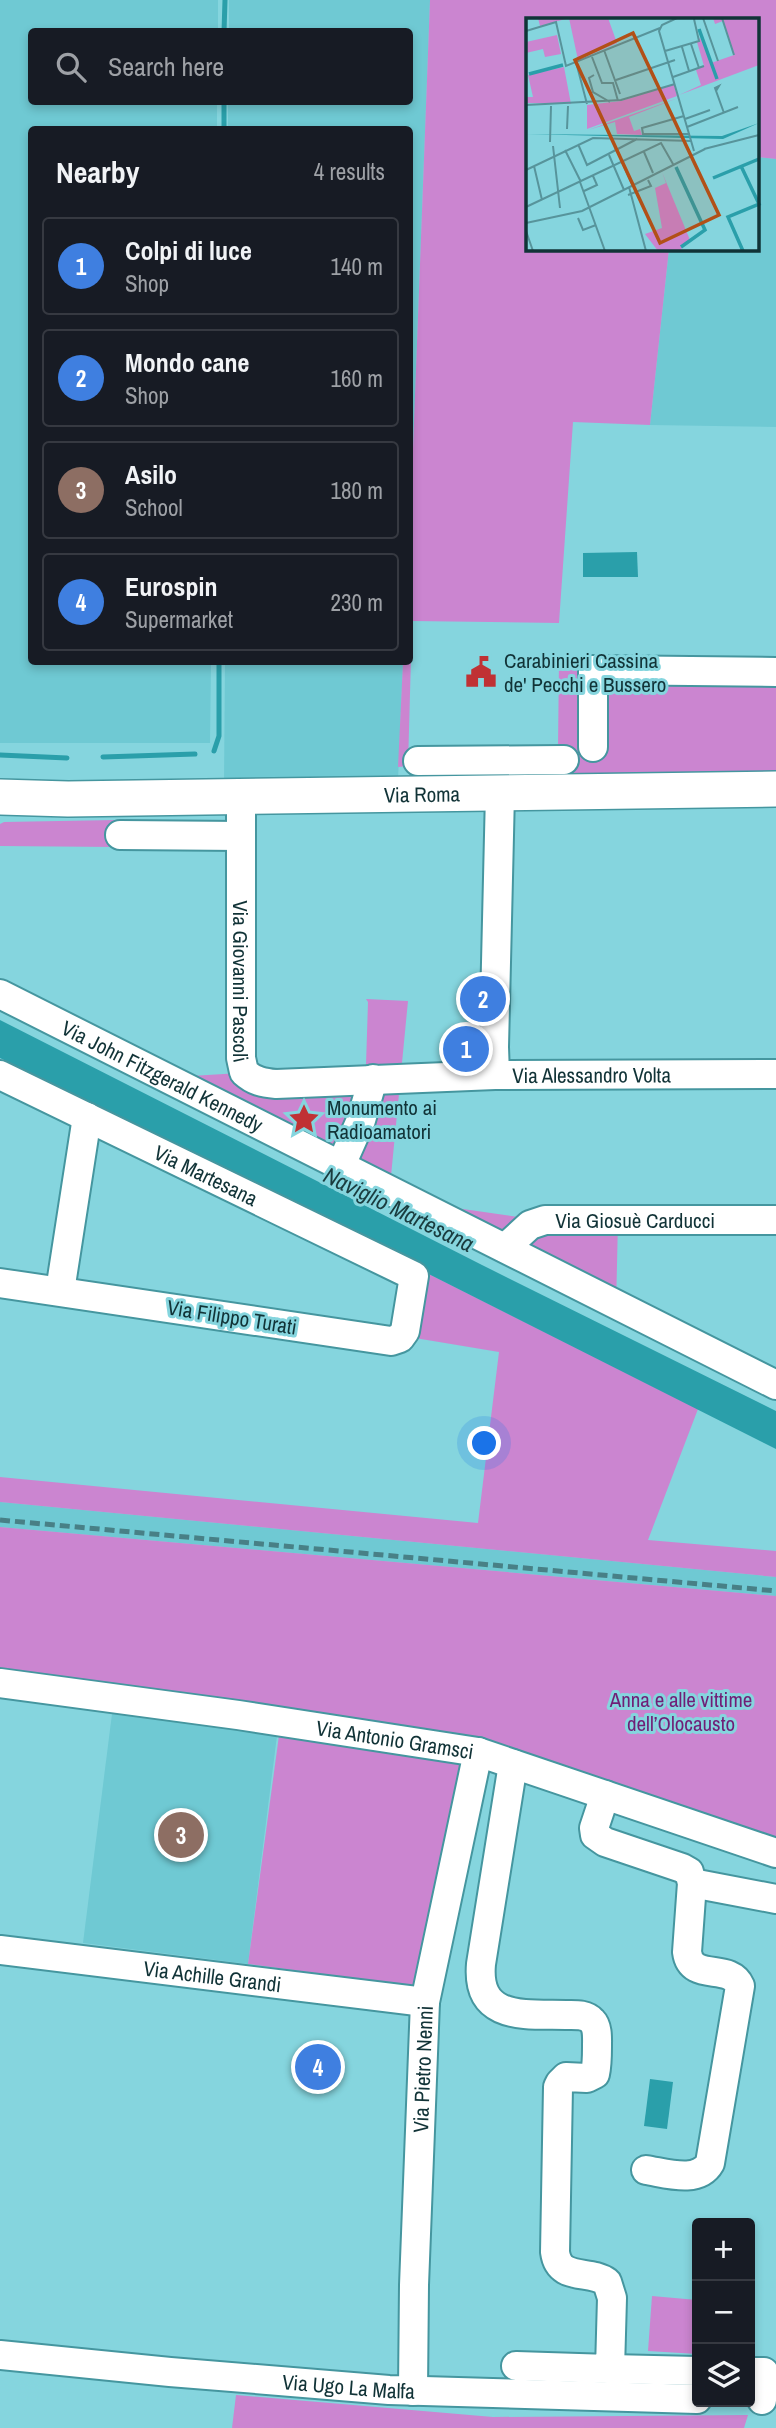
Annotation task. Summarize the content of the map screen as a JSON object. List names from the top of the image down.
{
  "streets": {
    "main road": ["Via Roma"],
    "street": [
      "Via Giovanni Pascoli",
      "Via Alessandro Volta",
      "Via John Fitzgerald Kennedy",
      "Via Martesana",
      "Via Giosuè Carducci",
      "Via Filippo Turati",
      "Via Antonio Gramsci",
      "Via Achille Grandi",
      "Via Pietro Nenni",
      "Via Ugo La Malfa"
    ]
  },
  "crossings": [
    ["Via Roma", "Via Giovanni Pascoli"],
    ["Via Giovanni Pascoli", "Via Alessandro Volta"],
    ["Via John Fitzgerald Kennedy", "Via Giosuè Carducci"],
    ["Via Martesana", "Via Filippo Turati"],
    ["Via Antonio Gramsci", "Via Pietro Nenni"],
    ["Via Achille Grandi", "Via Pietro Nenni"],
    ["Via Pietro Nenni", "Via Ugo La Malfa"]
  ],
  "water": ["Naviglio Martesana"],
  "parks": ["Anna e alle vittime dell’Olocausto"],
  "places": {
    "public building": ["Carabinieri Cassina de' Pecchi e Bussero"],
    "place": ["Monumento ai Radioamatori"]
  },
  "page": {
    "search": "Search here",
    "heading": ["Nearby", "4 results"],
    "list": [
      {
        "mark": "1",
        "name": "Colpi di luce",
        "note": "Shop",
        "value": "140 m"
      },
      {
        "mark": "2",
        "name": "Mondo cane",
        "note": "Shop",
        "value": "160 m"
      },
      {
        "mark": "3",
        "name": "Asilo",
        "note": "School",
        "value": "180 m"
      },
      {
        "mark": "4",
        "name": "Eurospin",
        "note": "Supermarket",
        "value": "230 m"
      }
    ],
    "pins": [
      "2",
      "1",
      "3",
      "4"
    ],
    "map_buttons": ["+", "−"]
  }
}
